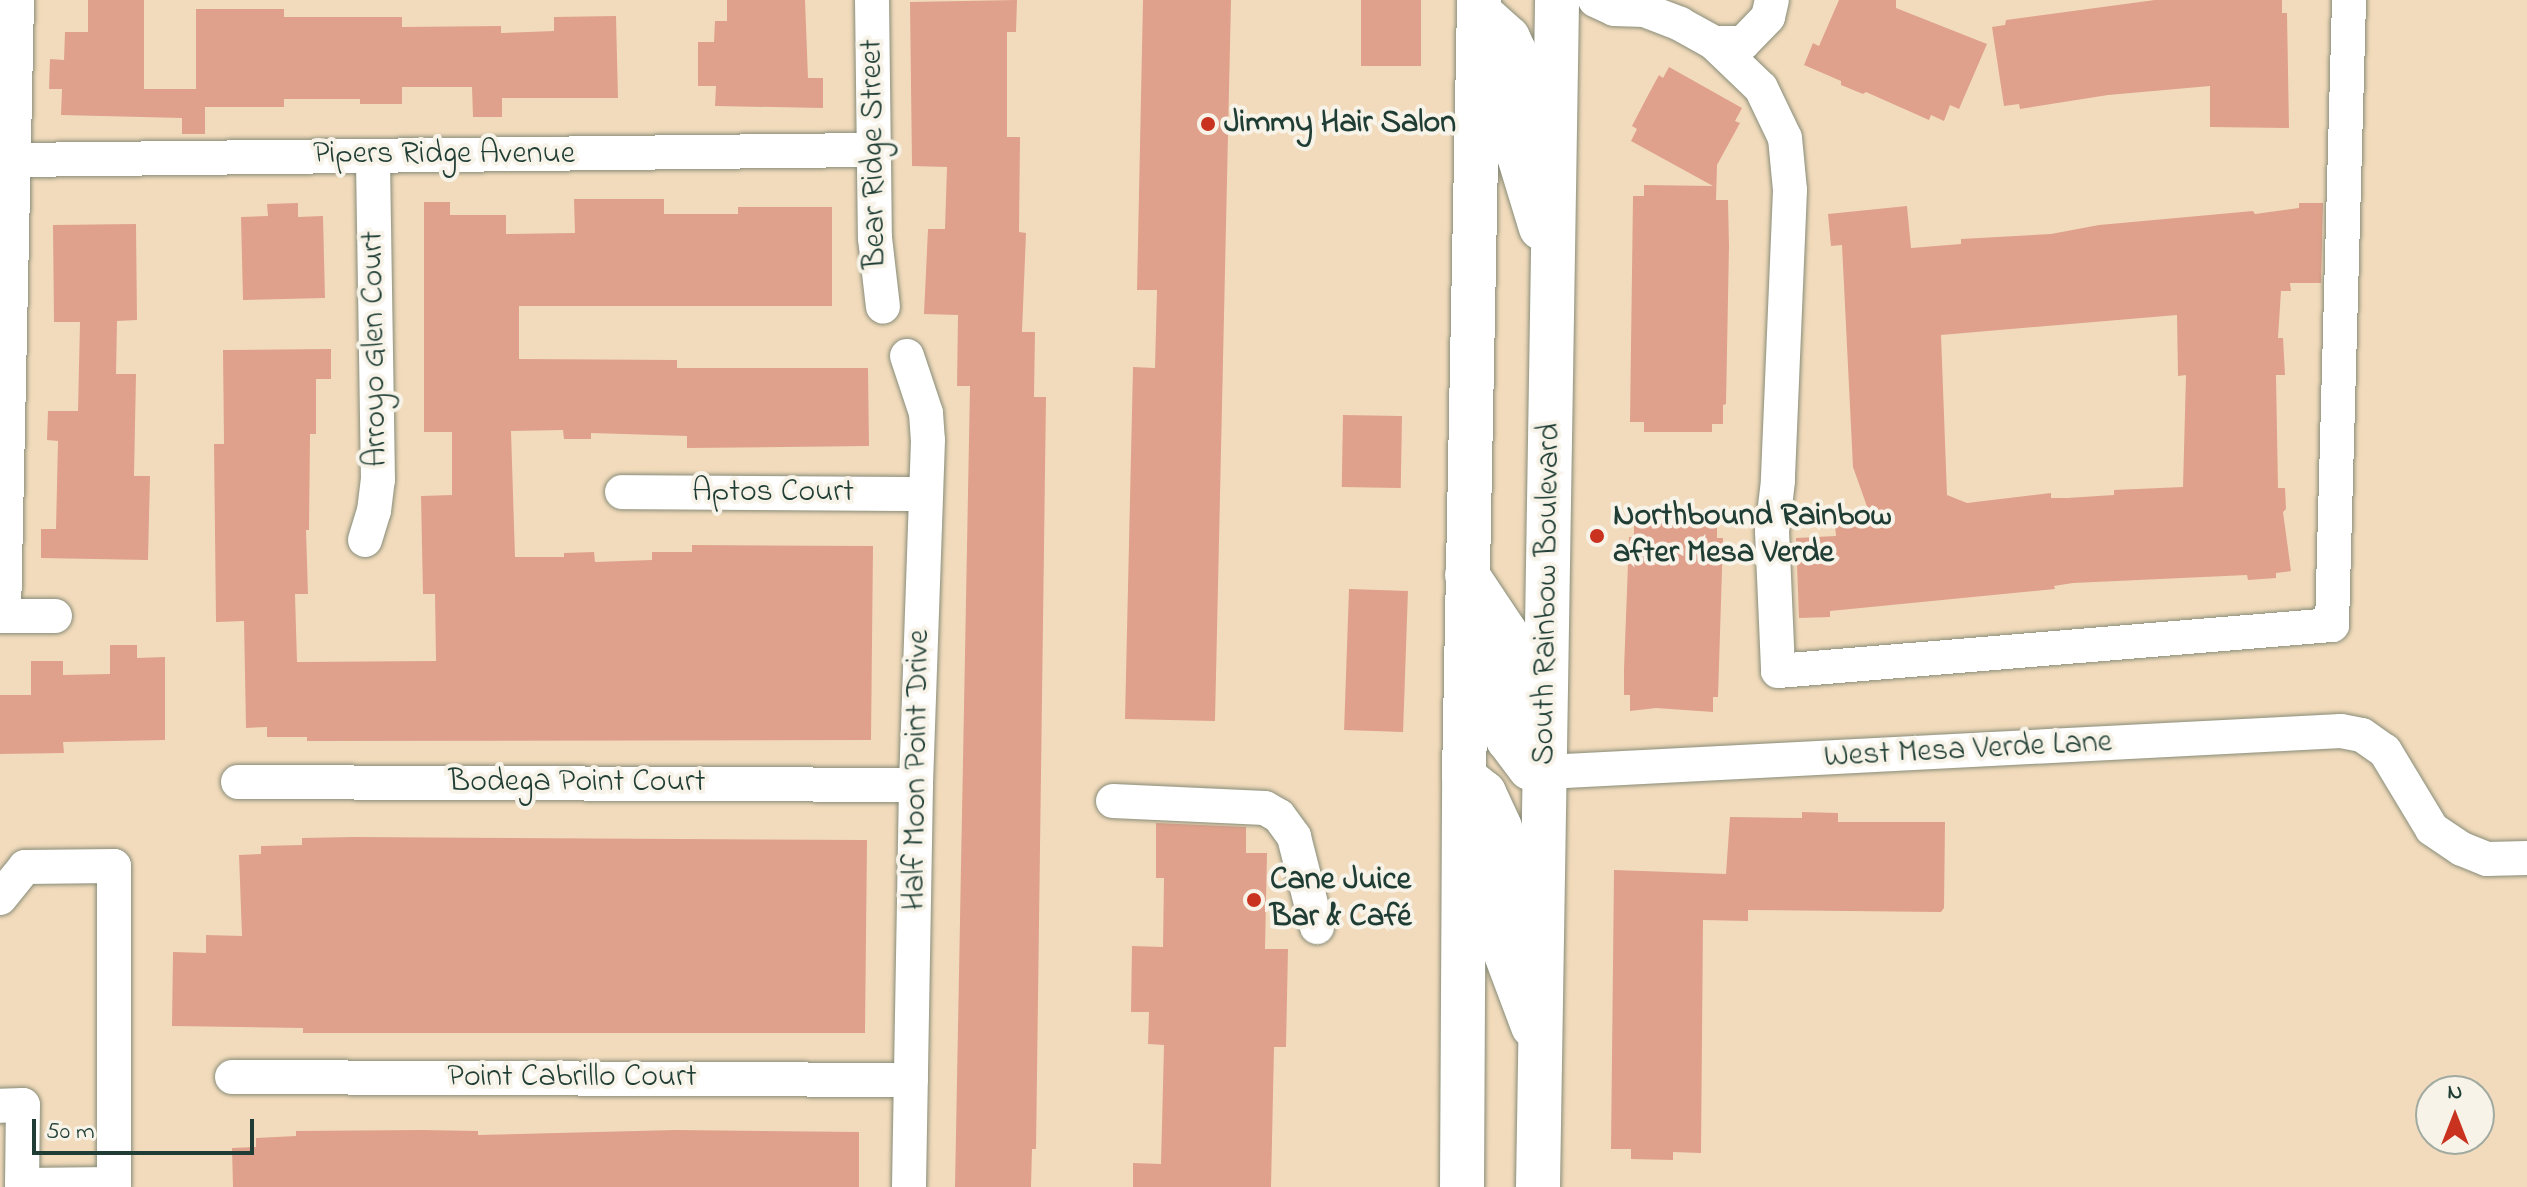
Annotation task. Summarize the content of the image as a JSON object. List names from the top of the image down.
{
  "streets": {
    "main road": ["South Rainbow Boulevard"],
    "street": [
      "Bear Ridge Street",
      "Pipers Ridge Avenue",
      "Arroyo Glen Court",
      "Aptos Court",
      "West Mesa Verde Lane",
      "Half Moon Point Drive",
      "Bodega Point Court",
      "Point Cabrillo Court"
    ]
  },
  "crossings": [
    ["Bear Ridge Street", "Pipers Ridge Avenue"],
    ["Pipers Ridge Avenue", "Arroyo Glen Court"],
    ["Aptos Court", "Half Moon Point Drive"],
    ["South Rainbow Boulevard", "West Mesa Verde Lane"],
    ["Half Moon Point Drive", "Bodega Point Court"],
    ["Half Moon Point Drive", "Point Cabrillo Court"]
  ],
  "places": ["Jimmy Hair Salon", "Northbound Rainbow after Mesa Verde", "Cane Juice Bar & Café"],
  "scale_bar": "50 m",
  "north": "top"
}
